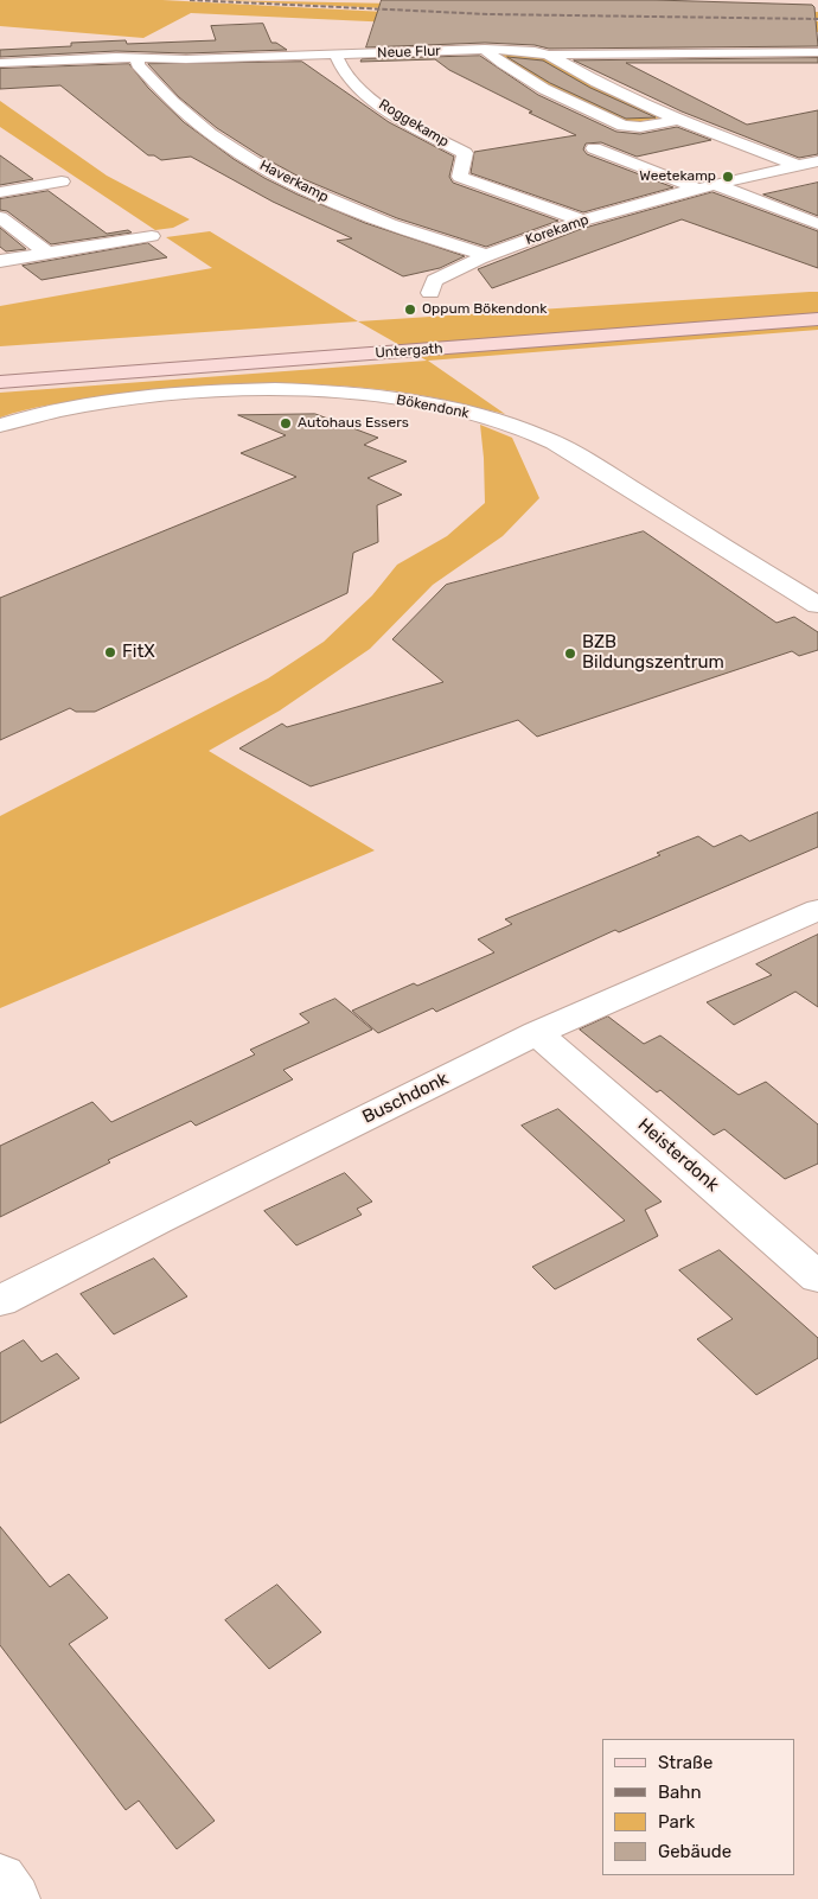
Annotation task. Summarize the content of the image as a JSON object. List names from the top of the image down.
{
  "streets": {
    "main road": ["Untergath"],
    "street": [
      "Neue Flur",
      "Roggekamp",
      "Haverkamp",
      "Korekamp",
      "Bökendonk",
      "Buschdonk",
      "Heisterdonk"
    ]
  },
  "crossings": [
    ["Neue Flur", "Roggekamp"],
    ["Neue Flur", "Haverkamp"],
    ["Roggekamp", "Korekamp"],
    ["Haverkamp", "Korekamp"],
    ["Buschdonk", "Heisterdonk"]
  ],
  "places": [
    "Weetekamp",
    "Oppum Bökendonk",
    "Autohaus Essers",
    "FitX",
    "BZB Bildungszentrum"
  ],
  "legend": [
    "Straße",
    "Bahn",
    "Park",
    "Gebäude"
  ]
}
